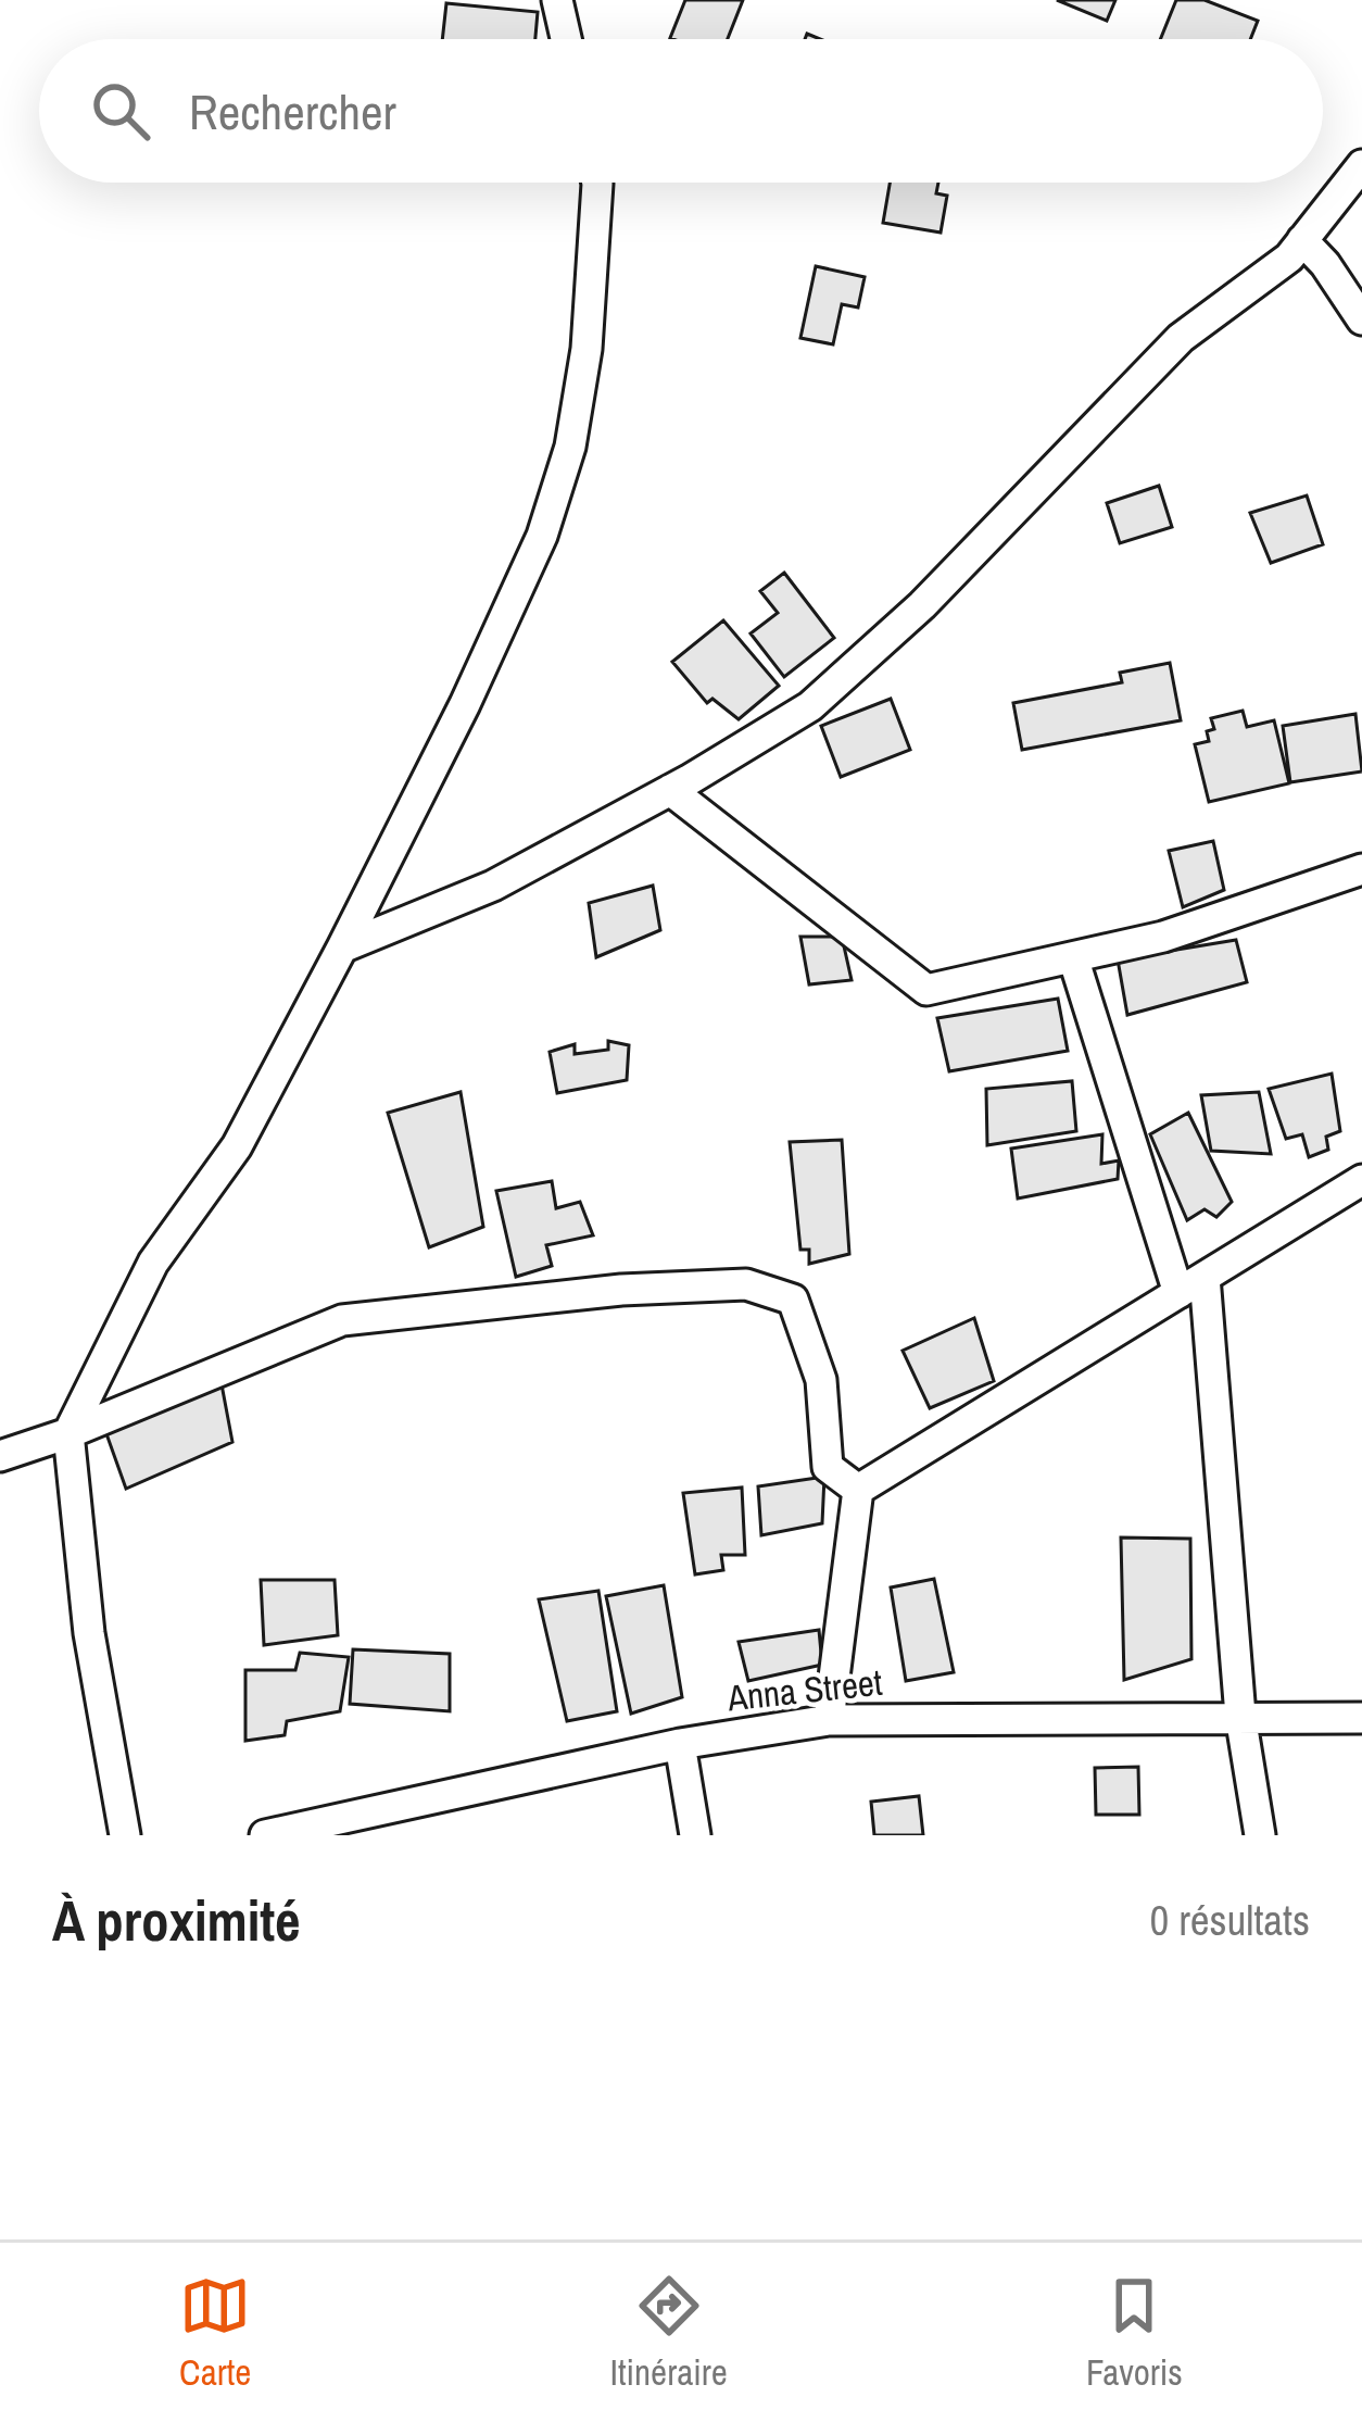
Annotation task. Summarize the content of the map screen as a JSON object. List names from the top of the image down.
{
  "streets": {
    "street": ["Anna Street"]
  },
  "page": {
    "search": "Rechercher",
    "heading": ["À proximité", "0 résultats"],
    "nav": ["Carte", "Itinéraire", "Favoris"]
  }
}
